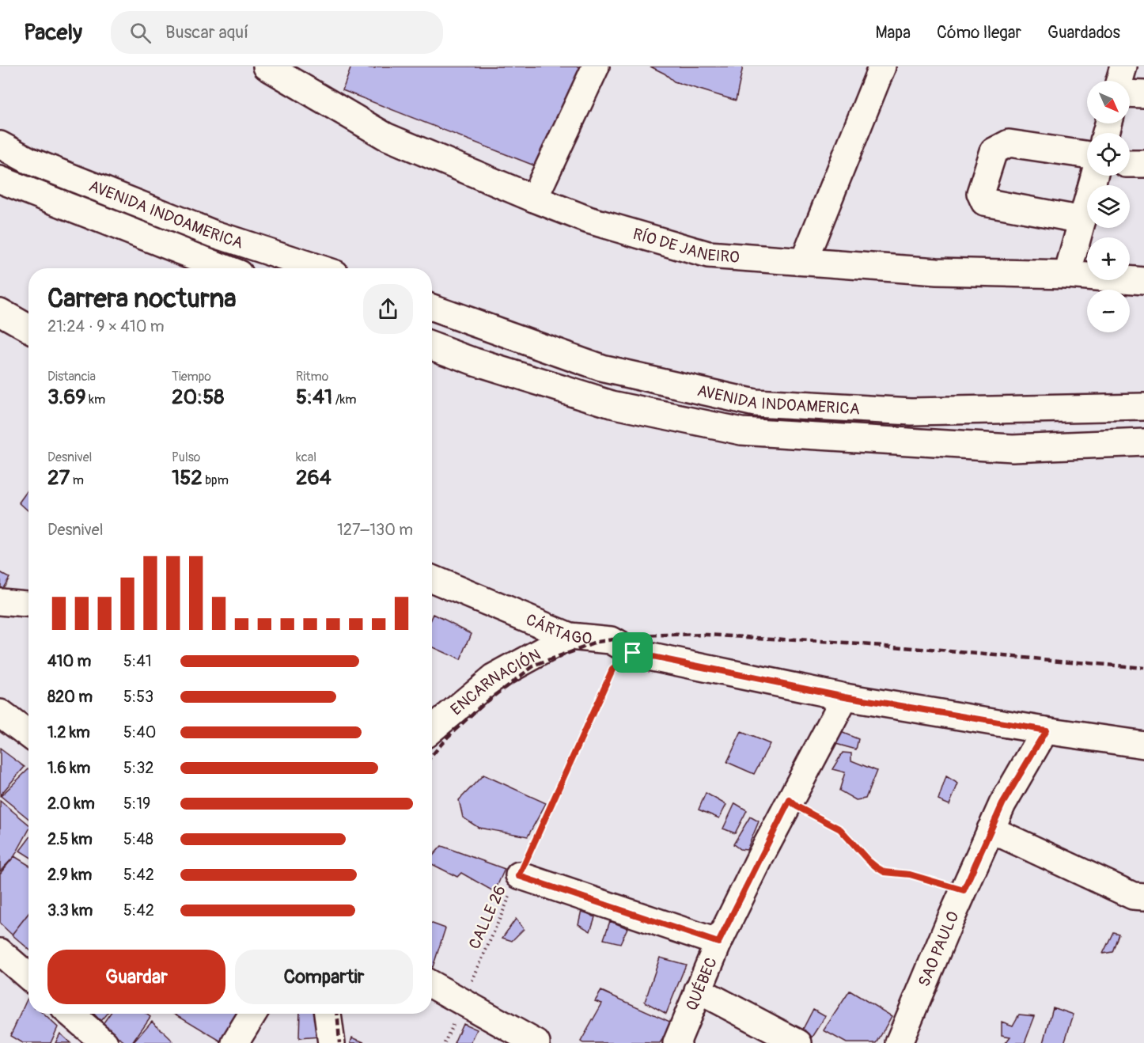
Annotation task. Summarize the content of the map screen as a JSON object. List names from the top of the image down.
{
  "streets": {
    "street": [
      "AVENIDA INDOAMERICA",
      "RÍO DE JANEIRO",
      "CÁRTAGO",
      "ENCARNACIÓN",
      "SAO PAULO",
      "QUÉBEC"
    ],
    "path": ["CALLE 26"]
  },
  "crossings": [
    ["CÁRTAGO", "ENCARNACIÓN"],
    ["CÁRTAGO", "CALLE 26"],
    ["CÁRTAGO", "SAO PAULO"],
    ["CÁRTAGO", "QUÉBEC"]
  ],
  "north": "bottom right",
  "page": {
    "header": "Pacely",
    "search": "Buscar aquí",
    "nav": ["Mapa", "Cómo llegar", "Guardados"],
    "map_buttons": ["+", "−"],
    "heading": ["Carrera nocturna", "21:24 · 9 × 410 m"],
    "stats": [
      ["Distancia", "3.69 km"],
      ["Tiempo", "20:58"],
      ["Ritmo", "5:41 /km"],
      ["Desnivel", "27 m"],
      ["Pulso", "152 bpm"],
      ["kcal", "264"]
    ],
    "chart": ["Desnivel", "127–130 m"],
    "list": [
      {
        "name": "410 m",
        "note": "5:41"
      },
      {
        "name": "820 m",
        "note": "5:53"
      },
      {
        "name": "1.2 km",
        "note": "5:40"
      },
      {
        "name": "1.6 km",
        "note": "5:32"
      },
      {
        "name": "2.0 km",
        "note": "5:19"
      },
      {
        "name": "2.5 km",
        "note": "5:48"
      },
      {
        "name": "2.9 km",
        "note": "5:42"
      },
      {
        "name": "3.3 km",
        "note": "5:42"
      }
    ],
    "buttons": ["Guardar", "Compartir"]
  }
}
